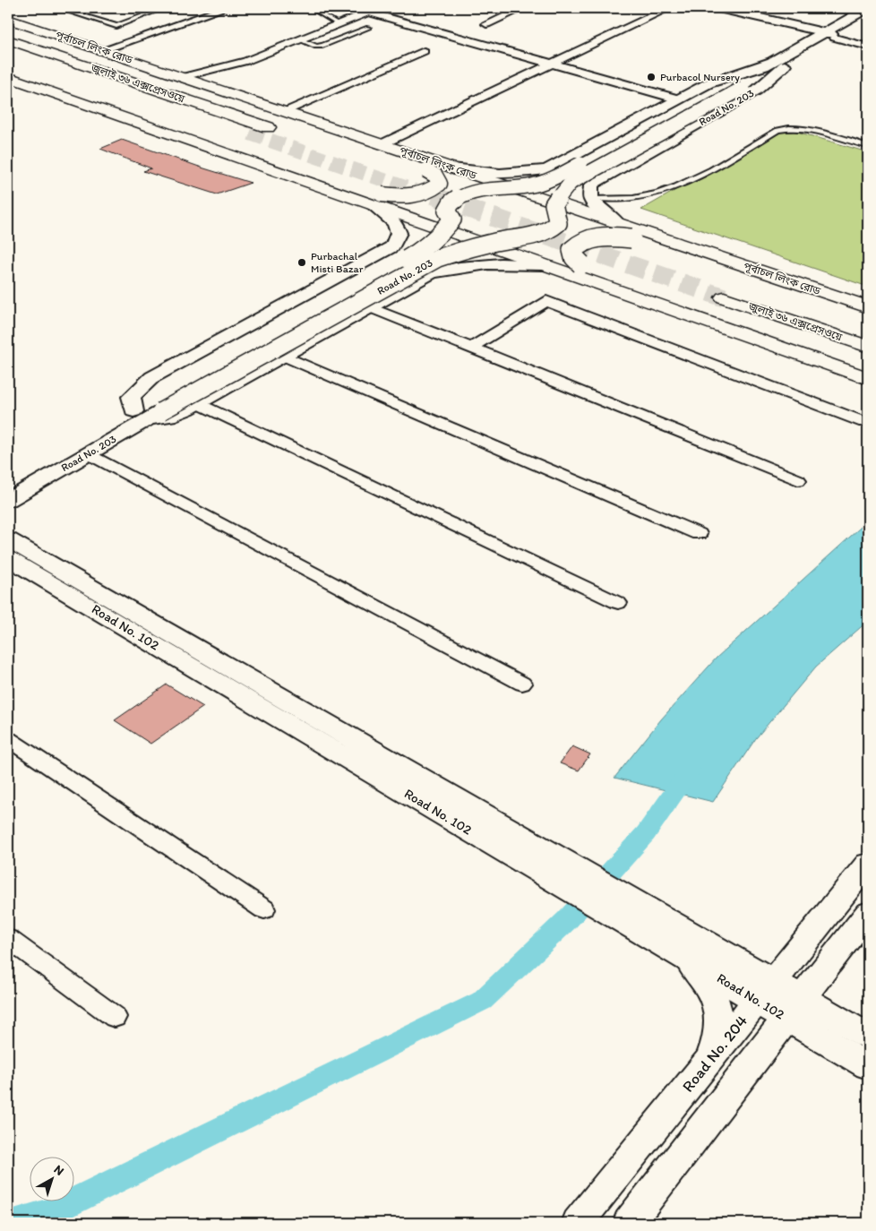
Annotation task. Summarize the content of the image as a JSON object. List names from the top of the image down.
{
  "streets": {
    "main road": ["পূর্বাচল লিংক রোড", "জুলাই ৩৬ এক্সপ্রেসওয়ে"],
    "street": ["Road No. 203", "Road No. 102", "Road No. 204"]
  },
  "crossings": [
    ["পূর্বাচল লিংক রোড", "Road No. 203"],
    ["Road No. 102", "Road No. 204"]
  ],
  "places": ["Purbacol Nursery", "Purbachal Misti Bazar"],
  "north": "top right"
}
